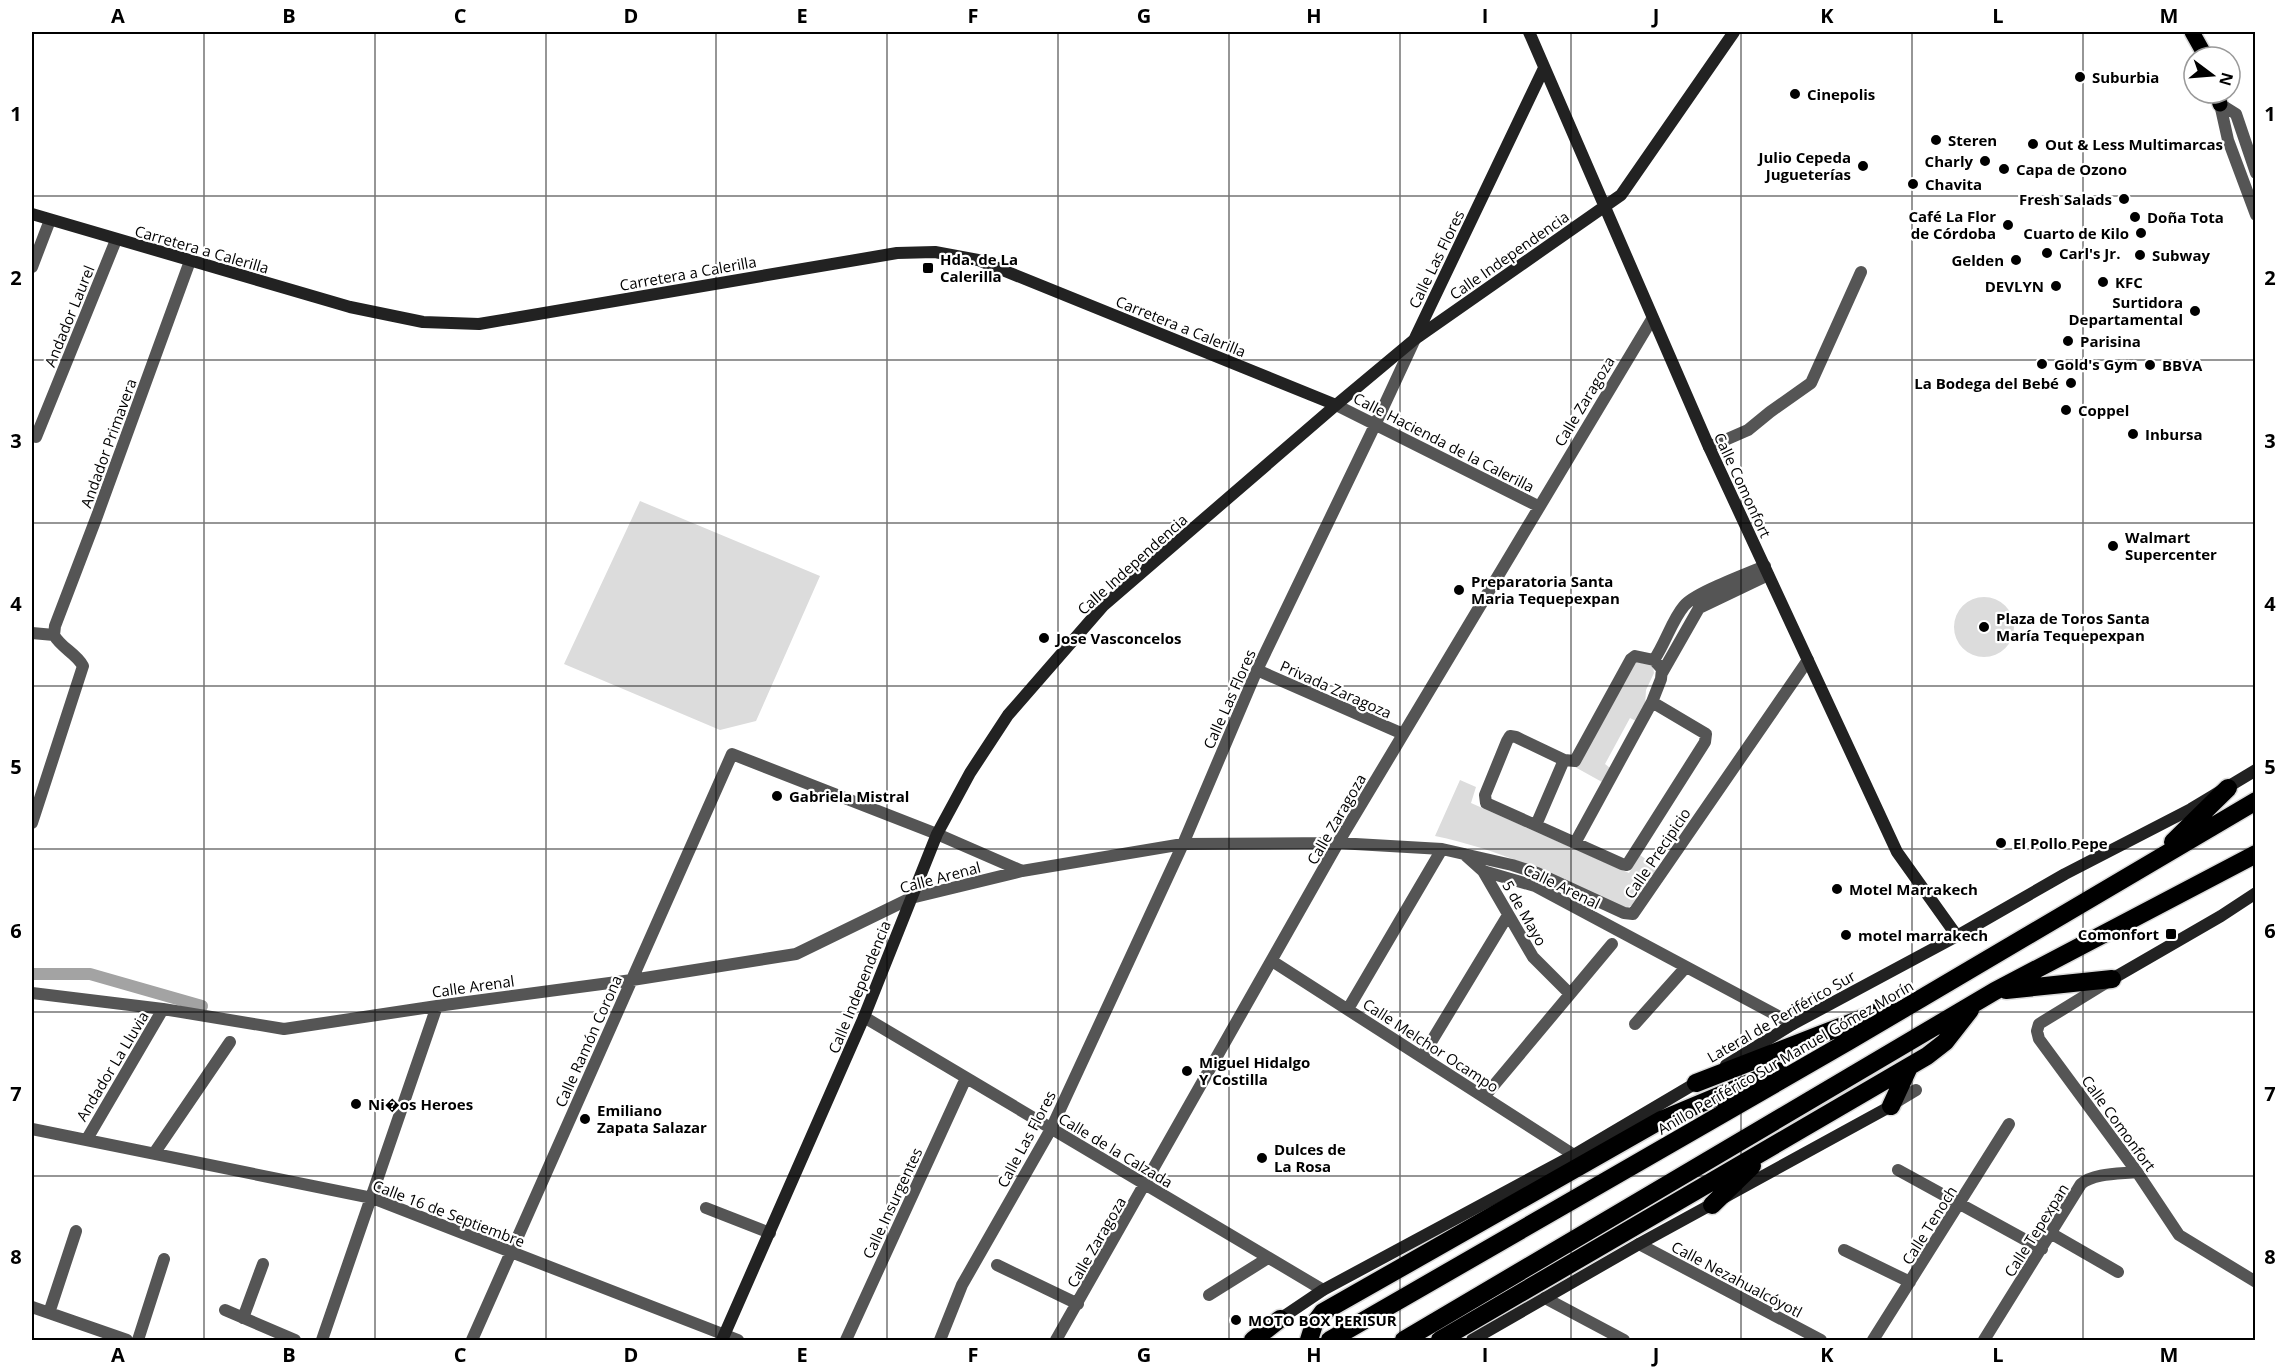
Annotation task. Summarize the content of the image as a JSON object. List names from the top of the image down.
{
  "streets": {
    "highway": ["Anillo Periférico Sur Manuel Gómez Morín"],
    "street": [
      "Carretera a Calerilla",
      "Calle Independencia",
      "Calle Las Flores",
      "Andador Laurel",
      "Calle Zaragoza",
      "Calle Hacienda de la Calerilla",
      "Andador Primavera",
      "Calle Comonfort",
      "Privada Zaragoza",
      "Calle Precipicio",
      "Calle Arenal",
      "5 de Mayo",
      "Lateral de Periférico Sur",
      "Calle Ramón Corona",
      "Calle Melchor Ocampo",
      "Andador La Lluvia",
      "Calle de la Calzada",
      "Calle Insurgentes",
      "Calle 16 de Septiembre",
      "Calle Tenoch",
      "Calle Tepexpan",
      "Calle Nezahualcóyotl"
    ]
  },
  "crossings": [
    ["Carretera a Calerilla", "Calle Independencia"],
    ["Carretera a Calerilla", "Andador Laurel"],
    ["Carretera a Calerilla", "Calle Hacienda de la Calerilla"],
    ["Carretera a Calerilla", "Andador Primavera"],
    ["Calle Independencia", "Calle Las Flores"],
    ["Calle Independencia", "Calle Hacienda de la Calerilla"],
    ["Calle Independencia", "Calle Comonfort"],
    ["Calle Independencia", "Calle Arenal"],
    ["Calle Independencia", "Calle Ramón Corona"],
    ["Calle Independencia", "Calle de la Calzada"],
    ["Calle Independencia", "Calle 16 de Septiembre"],
    ["Calle Las Flores", "Calle Hacienda de la Calerilla"],
    ["Calle Las Flores", "Calle Comonfort"],
    ["Calle Las Flores", "Privada Zaragoza"],
    ["Calle Las Flores", "Calle Arenal"],
    ["Calle Las Flores", "Calle de la Calzada"],
    ["Calle Zaragoza", "Calle Hacienda de la Calerilla"],
    ["Calle Zaragoza", "Calle Comonfort"],
    ["Calle Zaragoza", "Privada Zaragoza"],
    ["Calle Zaragoza", "Calle Arenal"],
    ["Calle Zaragoza", "Calle Melchor Ocampo"],
    ["Calle Zaragoza", "Calle de la Calzada"],
    ["Calle Comonfort", "Calle Precipicio"],
    ["Calle Comonfort", "Lateral de Periférico Sur"],
    ["Calle Comonfort", "Calle Tepexpan"],
    ["Calle Precipicio", "Calle Arenal"],
    ["Calle Arenal", "5 de Mayo"],
    ["Calle Arenal", "Lateral de Periférico Sur"],
    ["Calle Arenal", "Calle Ramón Corona"],
    ["Calle Arenal", "Andador La Lluvia"],
    ["Lateral de Periférico Sur", "Calle Melchor Ocampo"],
    ["Lateral de Periférico Sur", "Calle de la Calzada"],
    ["Calle Ramón Corona", "Calle 16 de Septiembre"],
    ["Andador La Lluvia", "Calle 16 de Septiembre"],
    ["Calle de la Calzada", "Calle Insurgentes"]
  ],
  "places": {
    "other": [
      "Suburbia",
      "Cinepolis",
      "Steren",
      "Out & Less Multimarcas",
      "Charly",
      "Julio Cepeda Jugueterías",
      "Capa de Ozono",
      "Chavita",
      "Fresh Salads",
      "Doña Tota",
      "Café La Flor de Córdoba",
      "Cuarto de Kilo",
      "Carl's Jr.",
      "Subway",
      "Gelden",
      "KFC",
      "DEVLYN",
      "Surtidora Departamental",
      "Parisina",
      "Gold's Gym",
      "BBVA",
      "La Bodega del Bebé",
      "Coppel",
      "Inbursa",
      "Walmart Supercenter",
      "Preparatoria Santa Maria Tequepexpan",
      "Plaza de Toros Santa María Tequepexpan",
      "Jose Vasconcelos",
      "Gabriela Mistral",
      "El Pollo Pepe",
      "Motel Marrakech",
      "motel marrakech",
      "Miguel Hidalgo Y Costilla",
      "Ni�os Heroes",
      "Emiliano Zapata Salazar",
      "Dulces de La Rosa",
      "MOTO BOX PERISUR"
    ],
    "transit": ["Hda. de La Calerilla", "Comonfort"]
  },
  "north": "right",
  "grid": {
    "columns": [
      "A",
      "B",
      "C",
      "D",
      "E",
      "F",
      "G",
      "H",
      "I",
      "J",
      "K",
      "L",
      "M"
    ],
    "rows": [
      "1",
      "2",
      "3",
      "4",
      "5",
      "6",
      "7",
      "8"
    ]
  }
}
